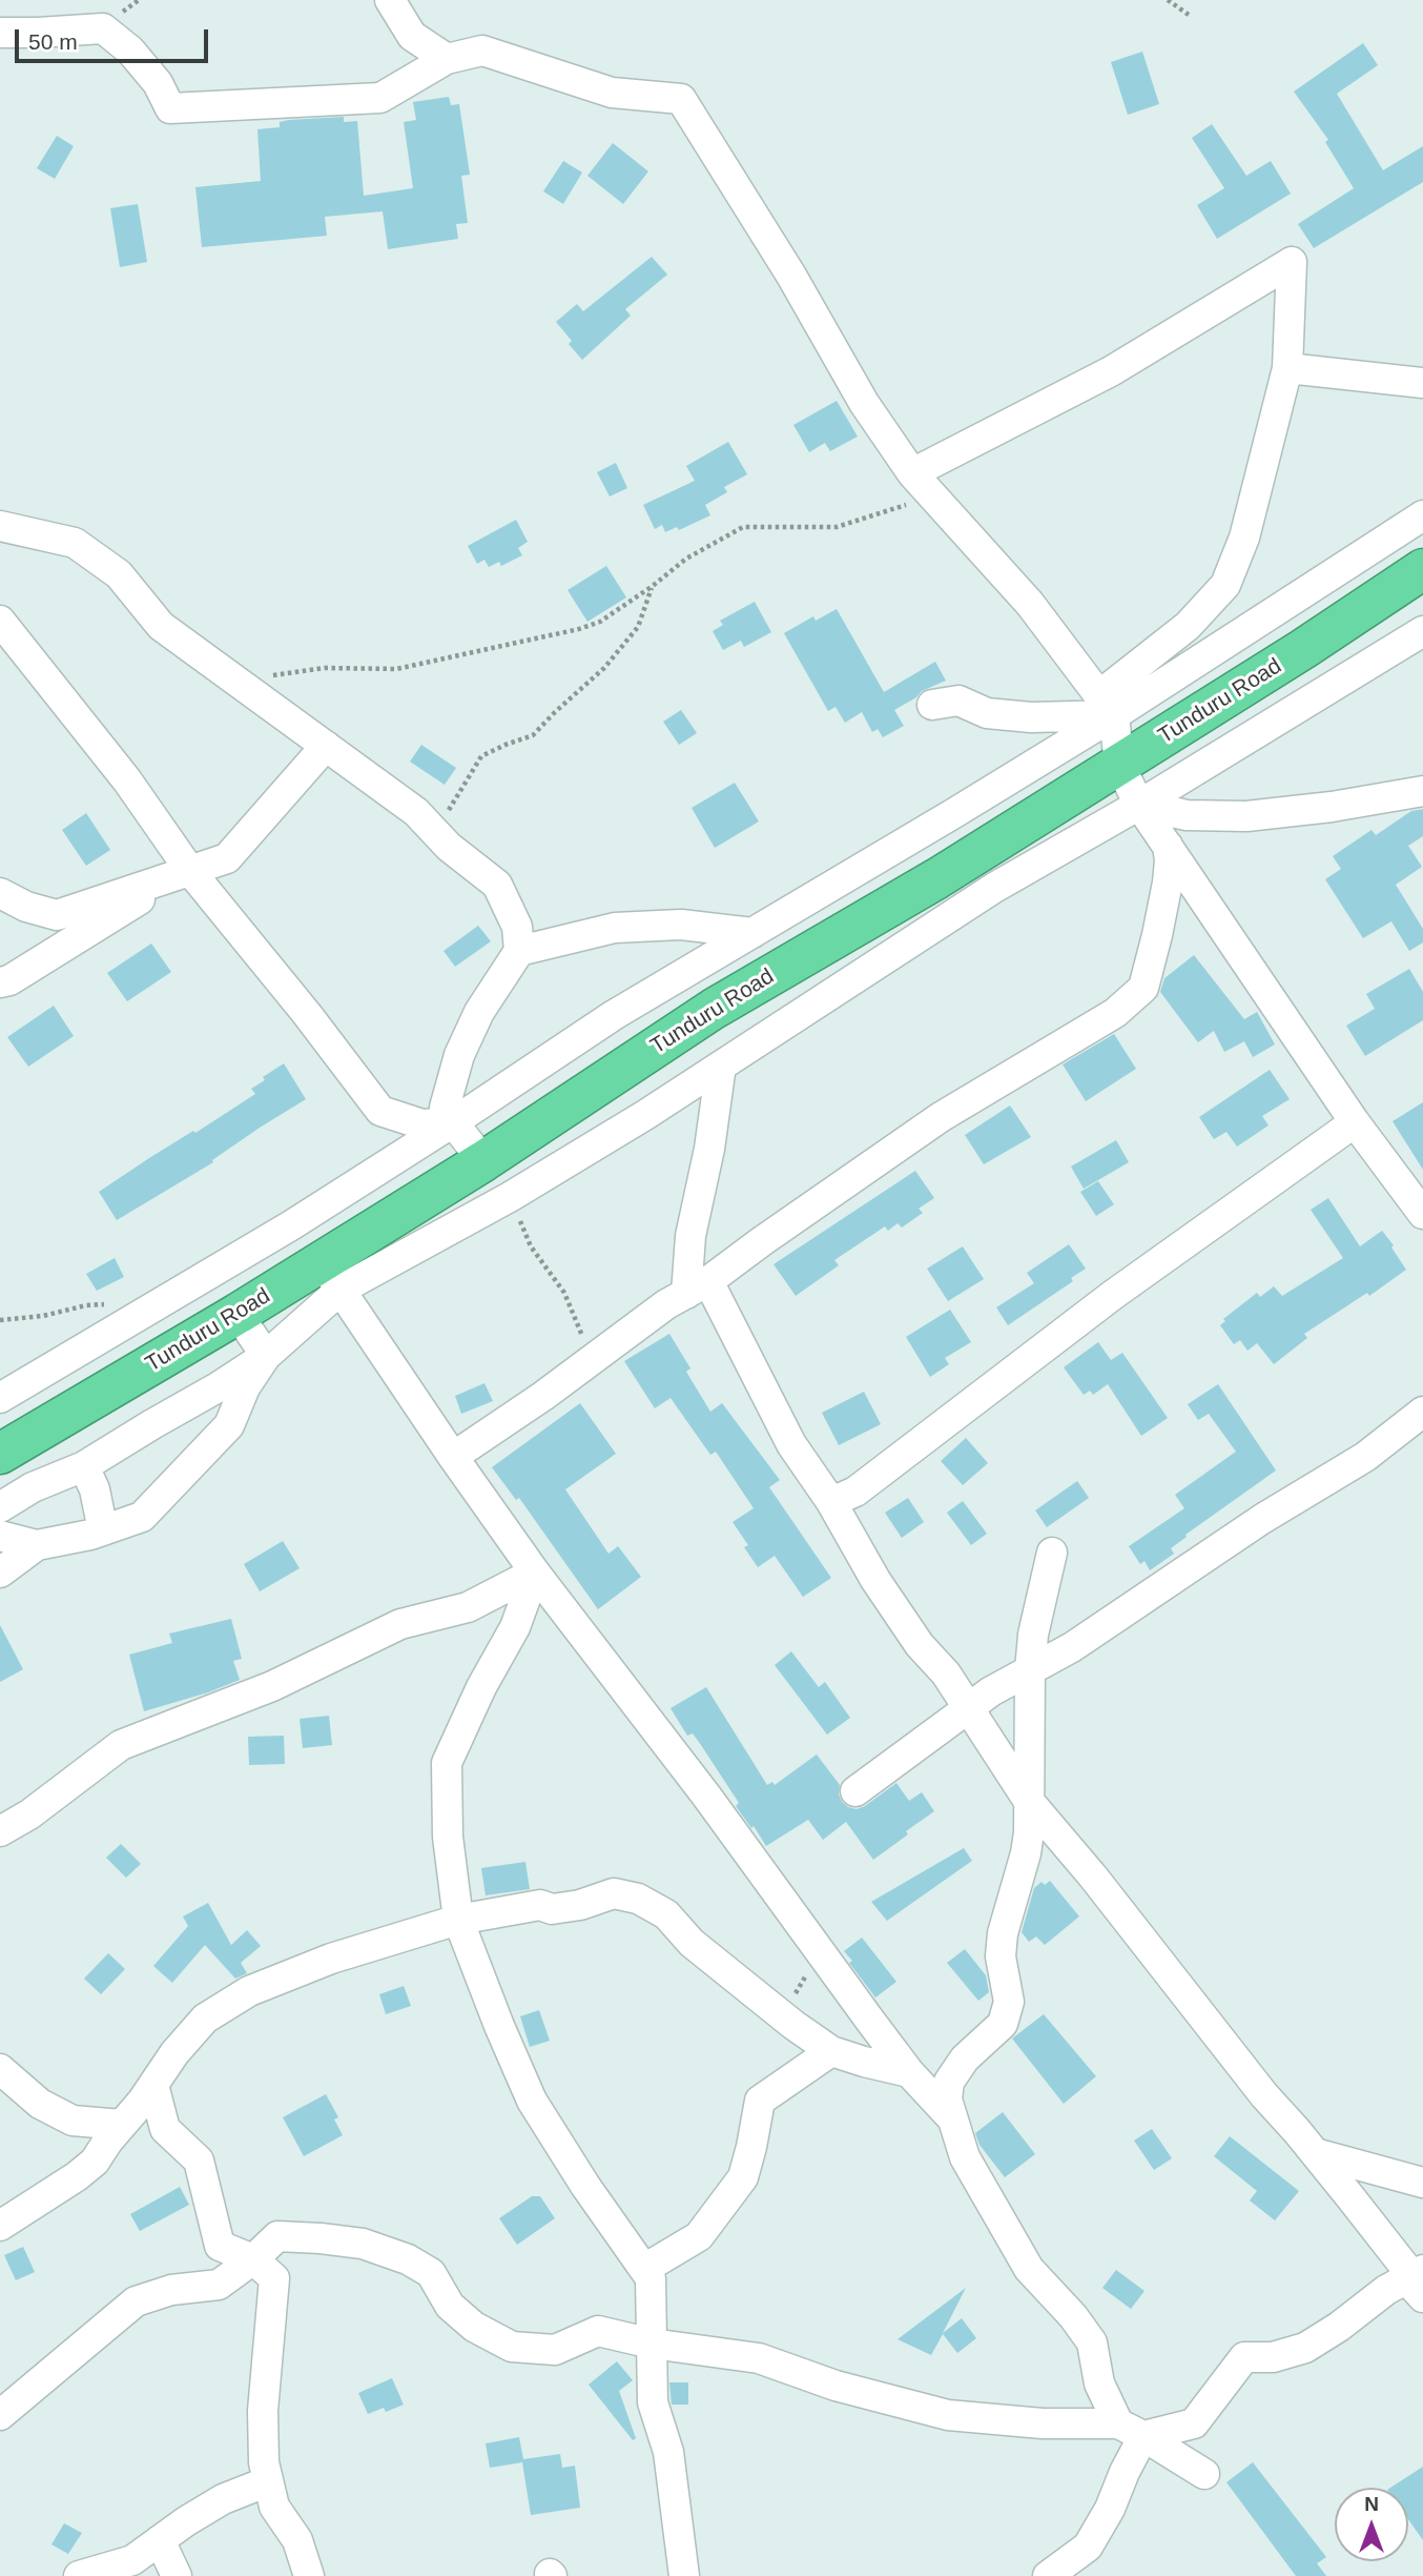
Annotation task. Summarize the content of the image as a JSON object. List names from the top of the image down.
{
  "streets": {
    "highway": ["Tunduru Road"]
  },
  "scale_bar": "50 m",
  "north": "top"
}
